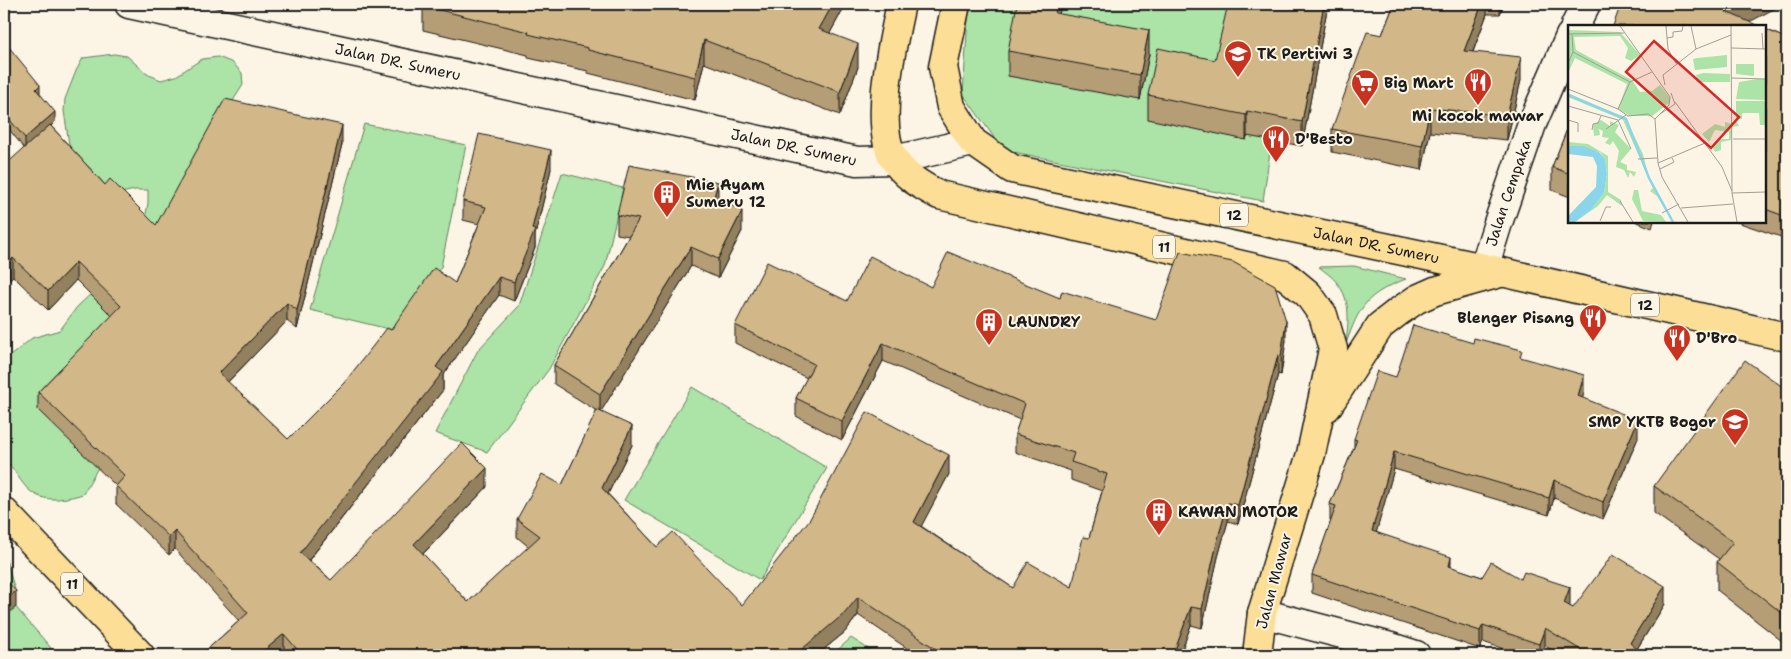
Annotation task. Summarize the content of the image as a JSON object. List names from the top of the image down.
{
  "streets": {
    "main road": [
      "Jalan DR. Sumeru",
      "12",
      "11",
      "Jalan Mawar"
    ],
    "street": ["Jalan Cempaka"]
  },
  "crossings": [
    ["Jalan DR. Sumeru", "Jalan Cempaka"],
    ["Jalan DR. Sumeru", "11"],
    ["11", "Jalan Mawar"]
  ],
  "places": {
    "school or university": ["TK Pertiwi 3", "SMP YKTB Bogor"],
    "restaurant": [
      "Mi kocok mawar",
      "D'Besto",
      "Blenger Pisang",
      "D'Bro"
    ],
    "supermarket": ["Big Mart"],
    "building": ["Mie Ayam Sumeru 12", "LAUNDRY", "KAWAN MOTOR"]
  }
}
